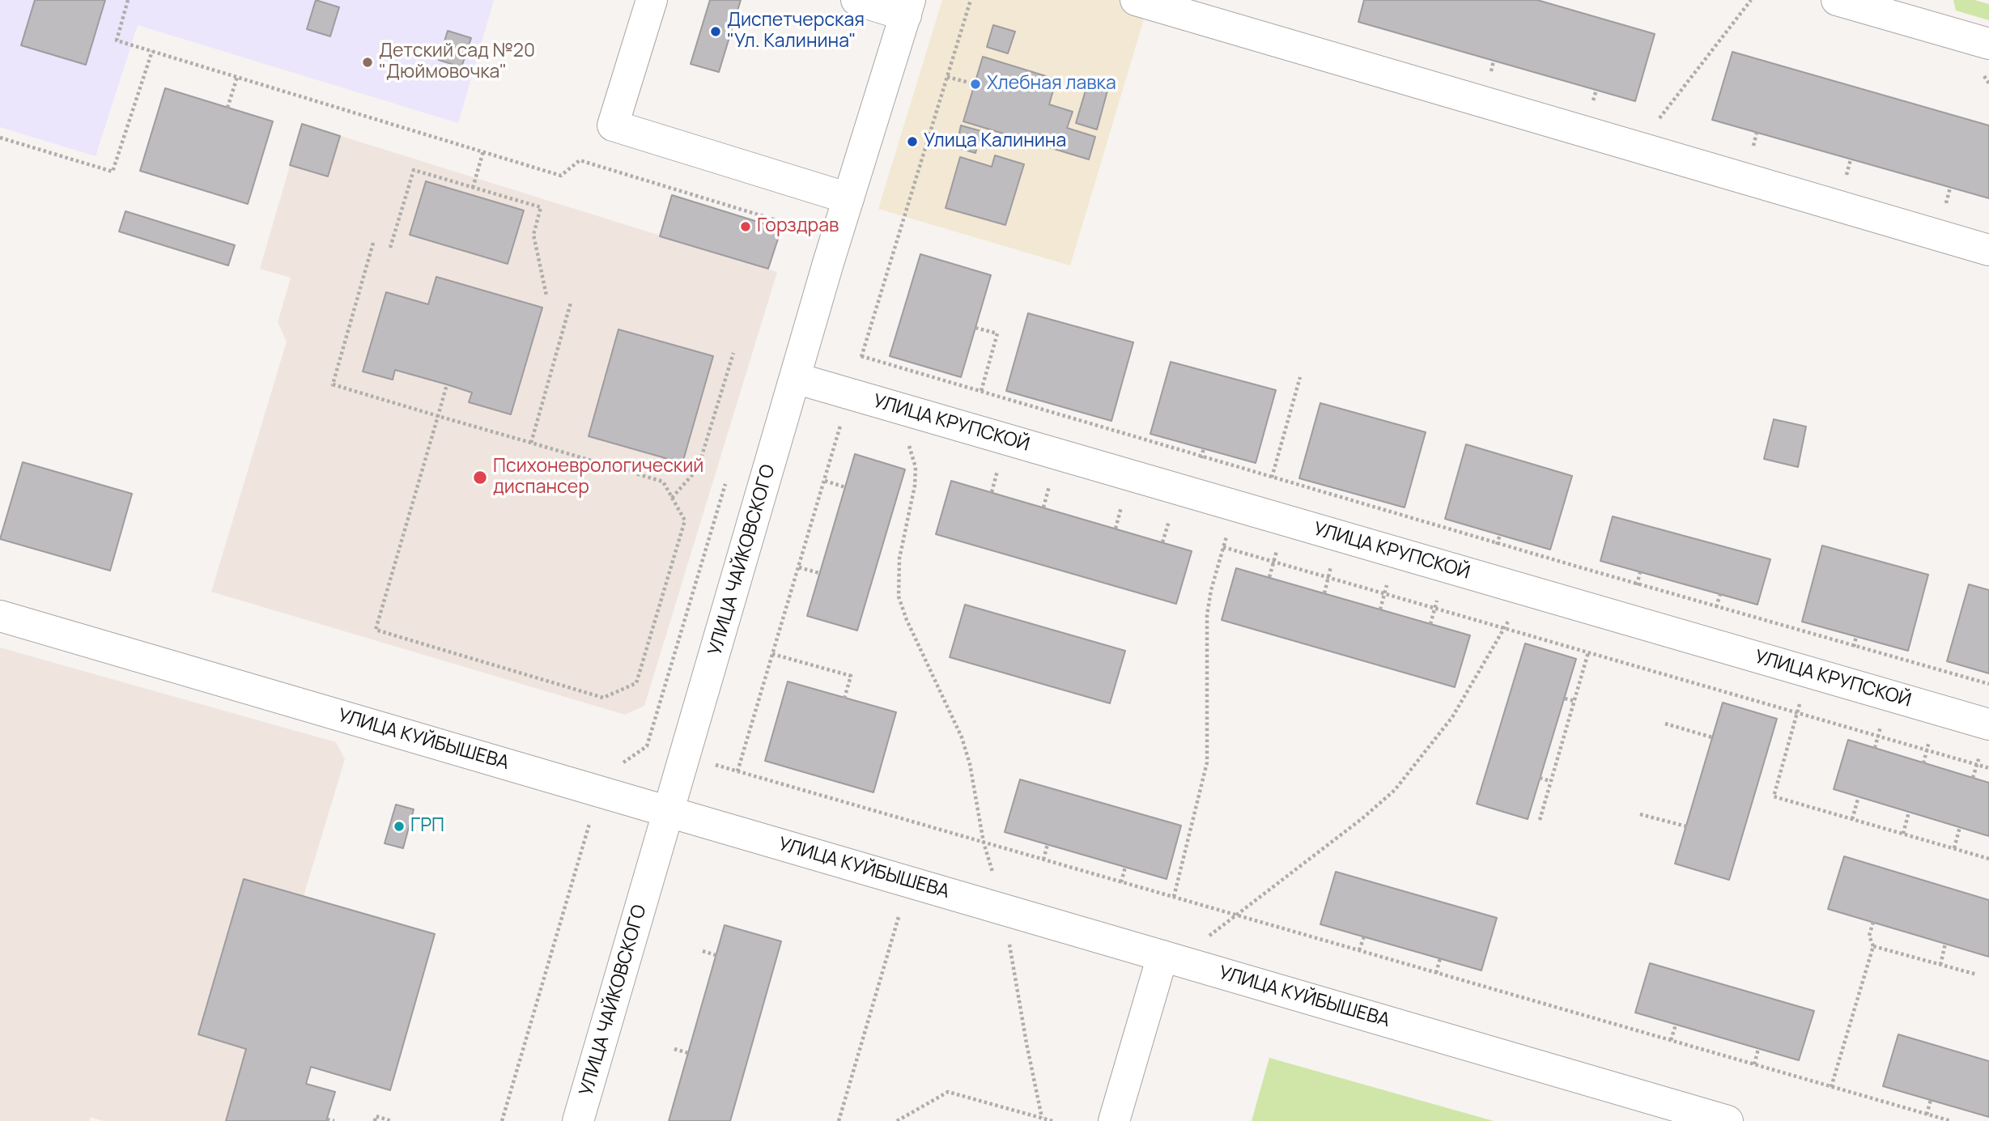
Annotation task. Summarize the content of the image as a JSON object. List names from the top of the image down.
{
  "streets": {
    "main road": ["УЛИЦА КРУПСКОЙ", "УЛИЦА ЧАЙКОВСКОГО", "УЛИЦА КУЙБЫШЕВА"]
  },
  "crossings": [
    ["УЛИЦА КРУПСКОЙ", "УЛИЦА ЧАЙКОВСКОГО"],
    ["УЛИЦА ЧАЙКОВСКОГО", "УЛИЦА КУЙБЫШЕВА"]
  ],
  "places": [
    "Диспетчерская \"Ул. Калинина\"",
    "Детский сад №20 \"Дюймовочка\"",
    "Хлебная лавка",
    "Улица Калинина",
    "Горздрав",
    "Психоневрологический диспансер",
    "ГРП"
  ]
}
